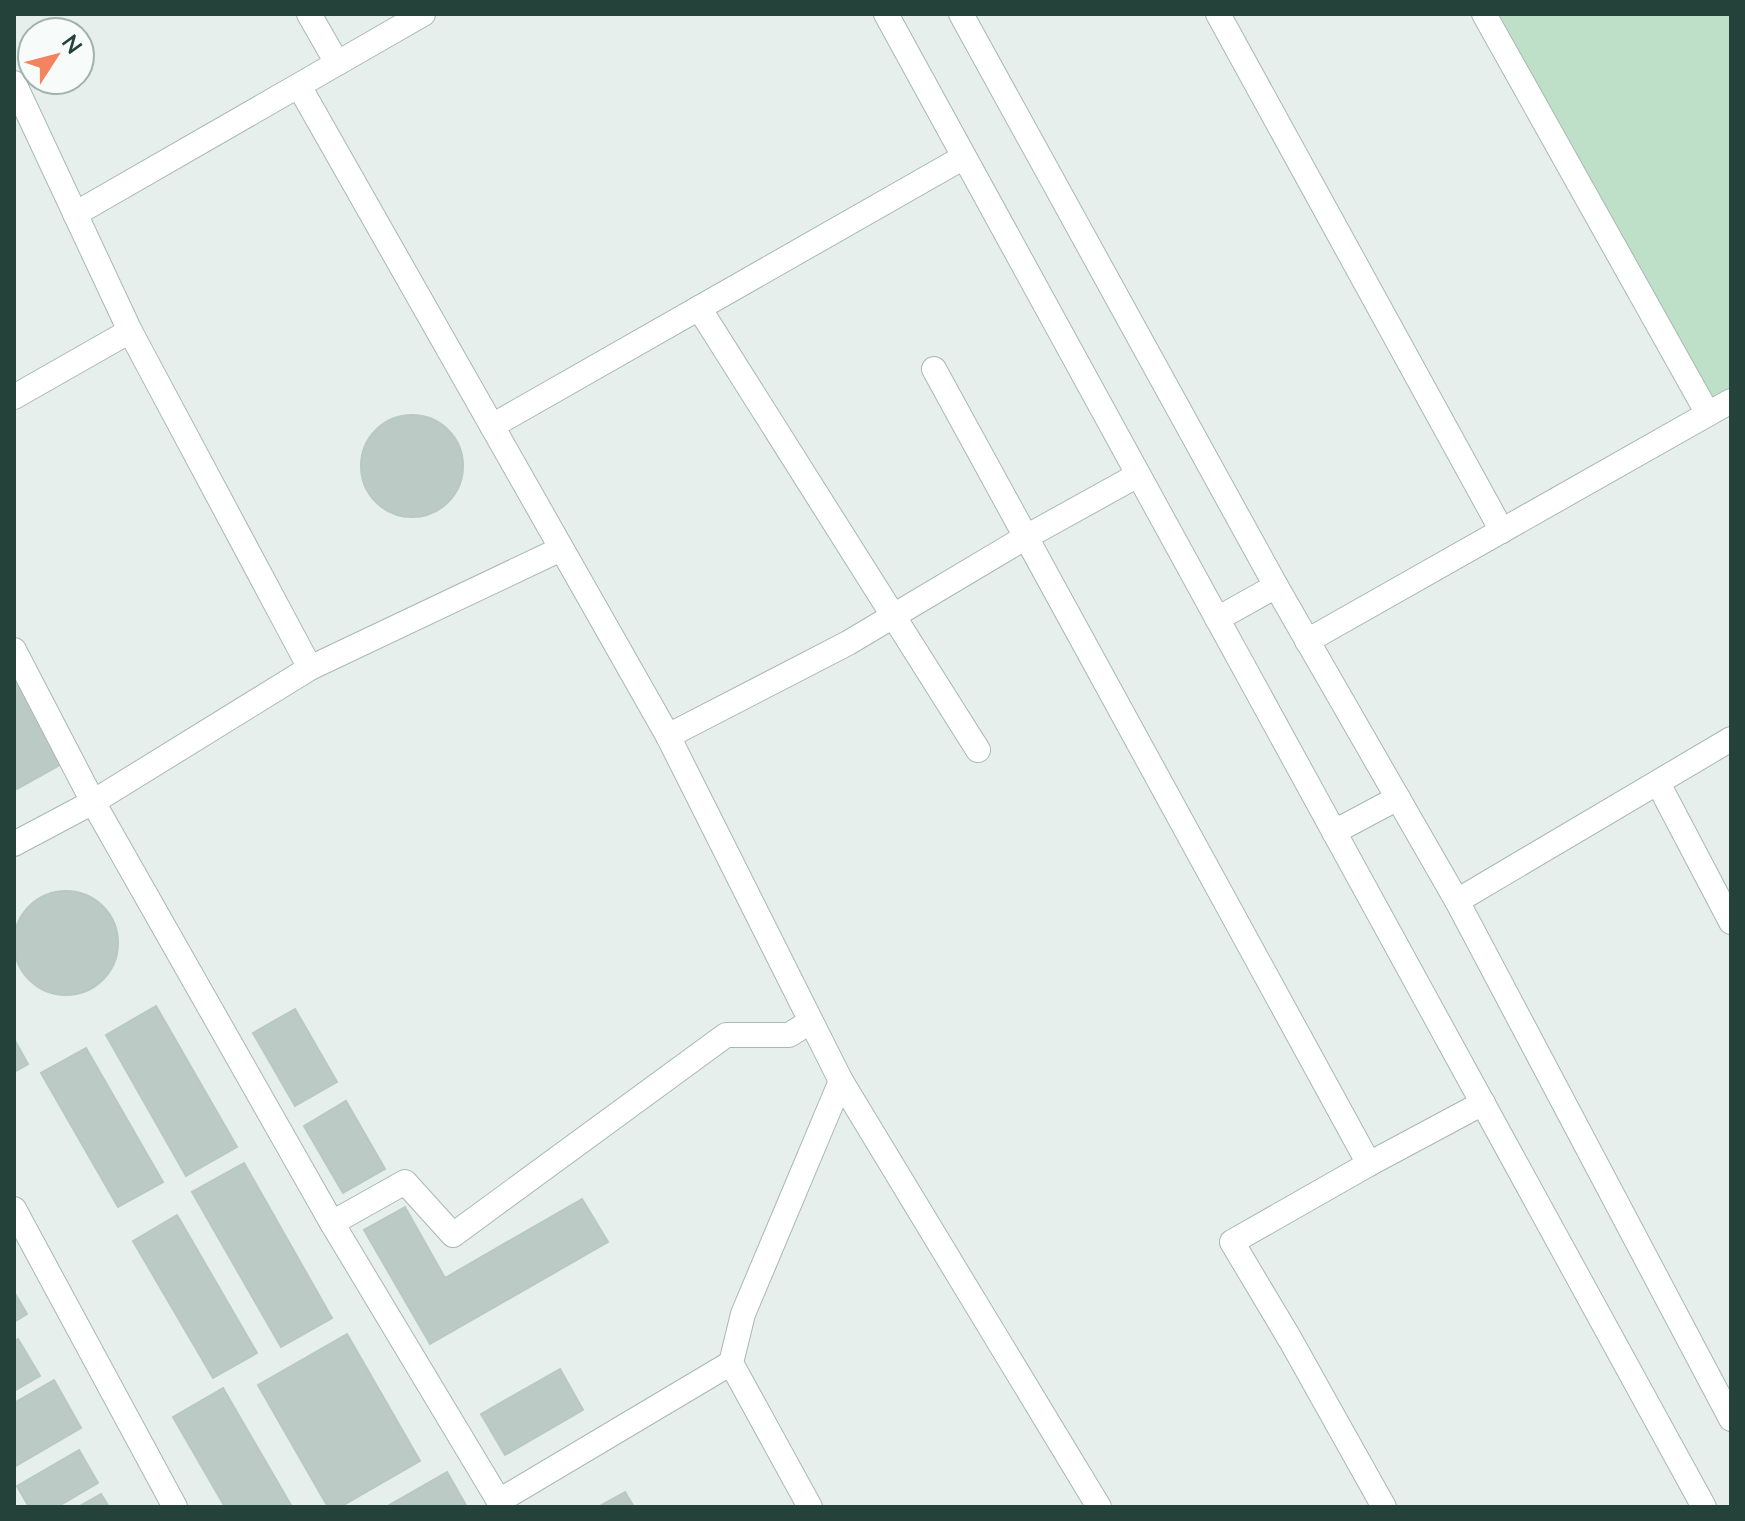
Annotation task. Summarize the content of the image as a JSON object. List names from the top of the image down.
{
  "north": "top right"
}
